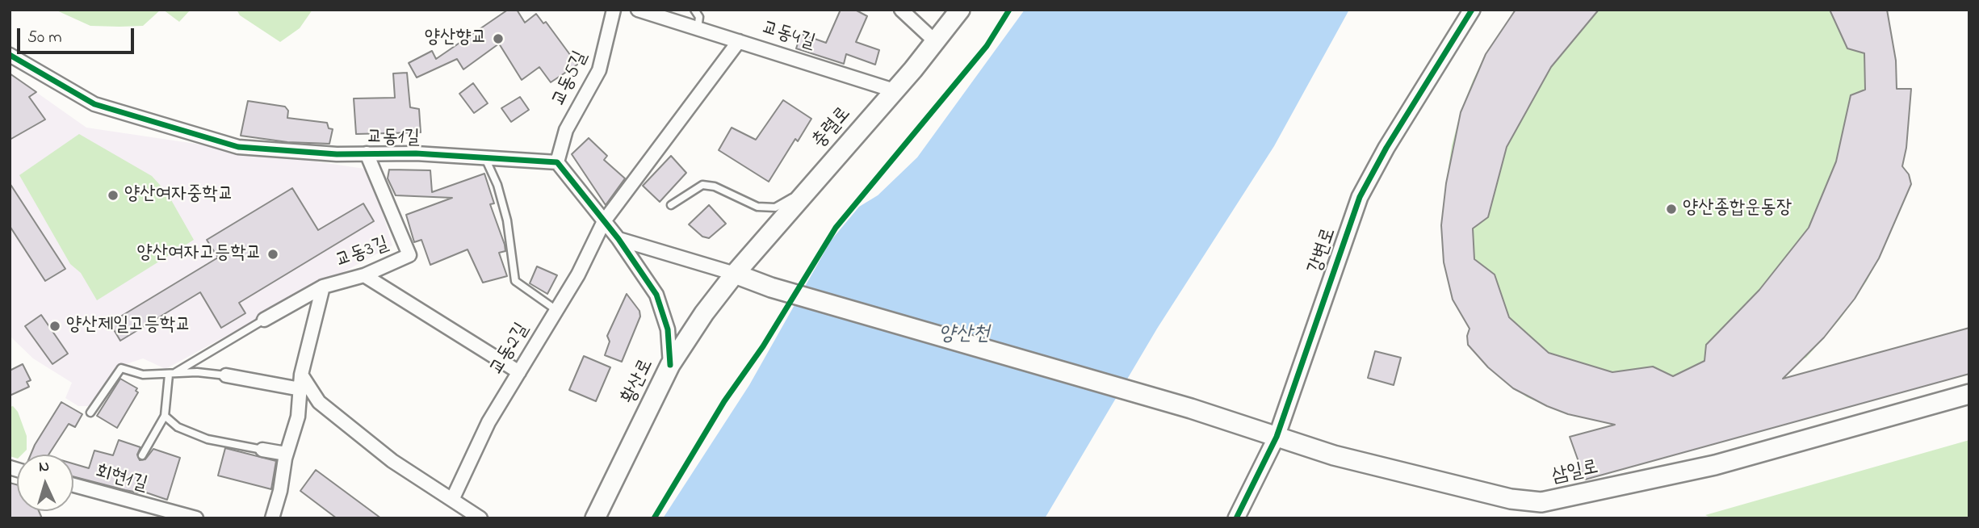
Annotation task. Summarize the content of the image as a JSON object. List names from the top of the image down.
{
  "streets": {
    "main road": ["충렬로", "황산로", "삼일로"],
    "street": [
      "교동4길",
      "교동5길",
      "교동1길",
      "강변로",
      "교동3길",
      "교동2길",
      "회현1길"
    ]
  },
  "crossings": [
    ["교동4길", "충렬로"],
    ["교동4길", "교동2길"],
    ["교동5길", "교동1길"],
    ["충렬로", "황산로"],
    ["충렬로", "삼일로"],
    ["교동1길", "교동3길"],
    ["강변로", "삼일로"],
    ["황산로", "삼일로"]
  ],
  "water": ["양산천"],
  "places": [
    "양산향교",
    "양산여자중학교",
    "양산종합운동장",
    "양산여자고등학교",
    "양산제일고등학교"
  ],
  "scale_bar": "50 m",
  "north": "top"
}
